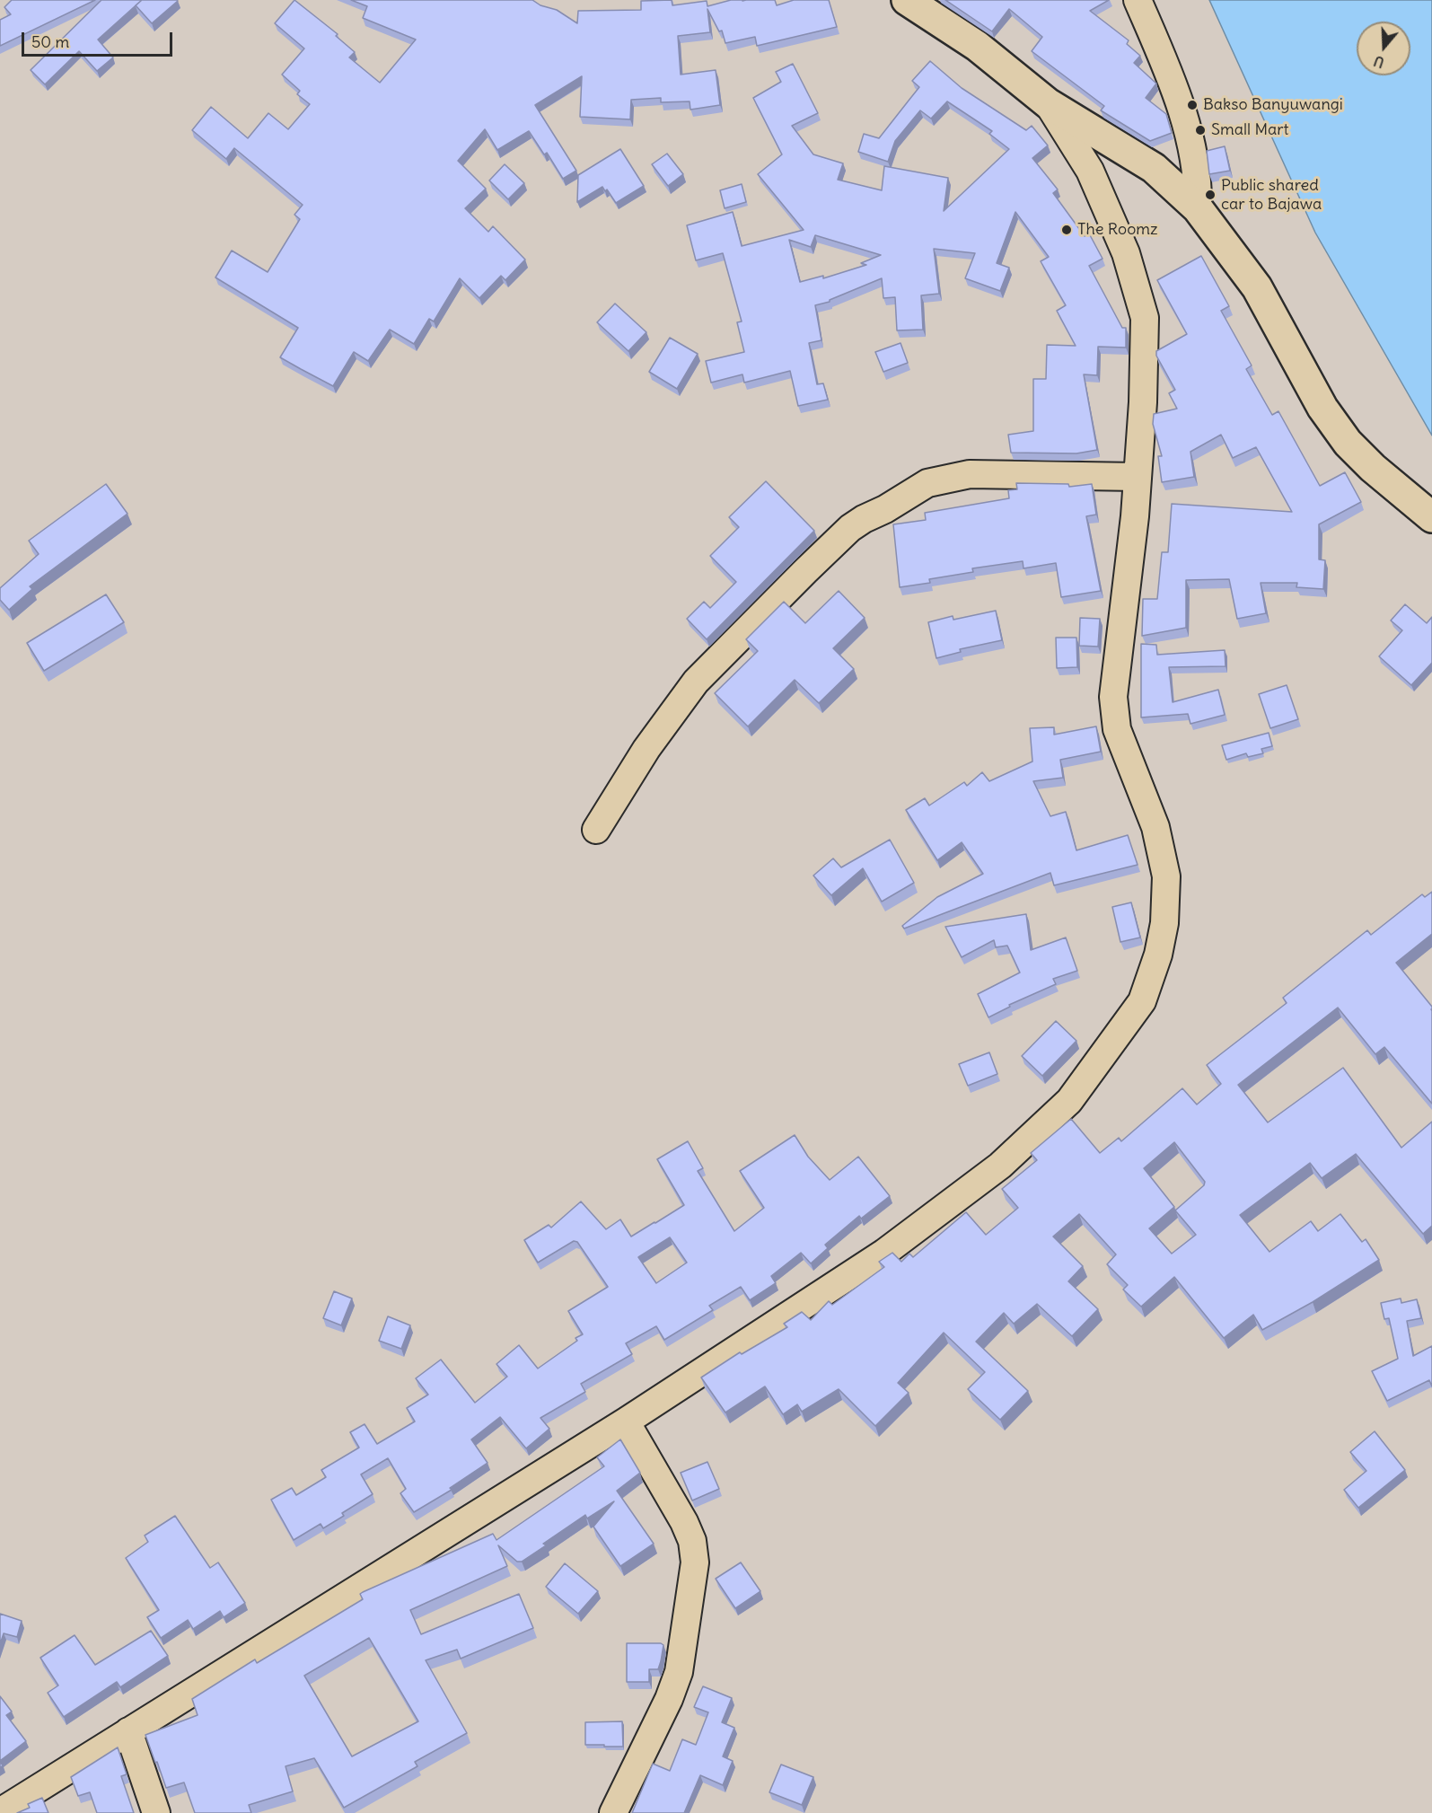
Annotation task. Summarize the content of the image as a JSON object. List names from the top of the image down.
{
  "places": [
    "Bakso Banyuwangi",
    "Small Mart",
    "Public shared car to Bajawa",
    "The Roomz"
  ],
  "scale_bar": "50 m",
  "north": "bottom"
}
